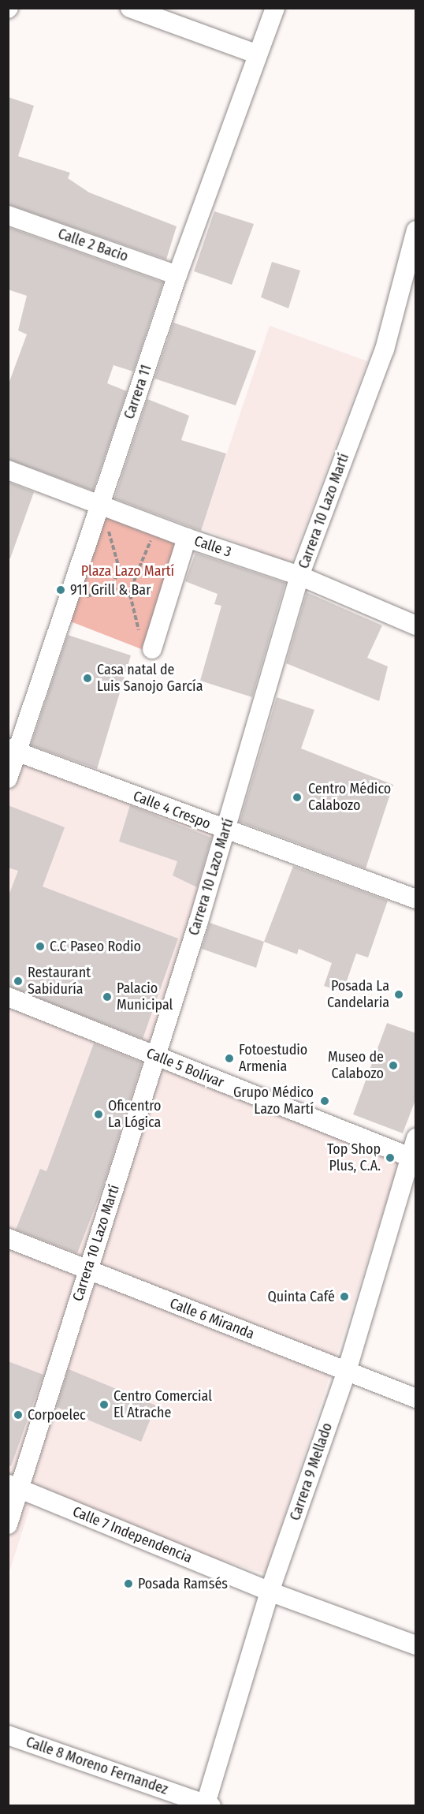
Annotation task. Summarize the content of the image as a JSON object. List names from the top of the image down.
{
  "streets": {
    "street": [
      "Calle 2 Bacio",
      "Carrera 11",
      "Carrera 10 Lazo Martí",
      "Calle 3",
      "Calle 4 Crespo",
      "Calle 5 Bolívar",
      "Calle 6 Miranda",
      "Carrera 9 Mellado",
      "Calle 7 Independencia",
      "Calle 8 Moreno Fernandez"
    ]
  },
  "crossings": [
    ["Calle 2 Bacio", "Carrera 11"],
    ["Carrera 11", "Calle 3"],
    ["Carrera 11", "Calle 4 Crespo"],
    ["Carrera 10 Lazo Martí", "Calle 3"],
    ["Carrera 10 Lazo Martí", "Calle 4 Crespo"],
    ["Carrera 10 Lazo Martí", "Calle 5 Bolívar"],
    ["Carrera 10 Lazo Martí", "Calle 6 Miranda"],
    ["Carrera 10 Lazo Martí", "Calle 7 Independencia"],
    ["Calle 5 Bolívar", "Carrera 9 Mellado"],
    ["Calle 6 Miranda", "Carrera 9 Mellado"],
    ["Carrera 9 Mellado", "Calle 7 Independencia"],
    ["Carrera 9 Mellado", "Calle 8 Moreno Fernandez"]
  ],
  "parks": ["Plaza Lazo Martí"],
  "places": [
    "911 Grill & Bar",
    "Casa natal de Luis Sanojo García",
    "Centro Médico Calabozo",
    "C.C Paseo Rodio",
    "Restaurant Sabiduría",
    "Posada La Candelaria",
    "Palacio Municipal",
    "Fotoestudio Armenia",
    "Museo de Calabozo",
    "Grupo Médico Lazo Martí",
    "Oficentro La Lógica",
    "Top Shop Plus, C.A.",
    "Quinta Café",
    "Centro Comercial El Atrache",
    "Corpoelec",
    "Posada Ramsés"
  ]
}
